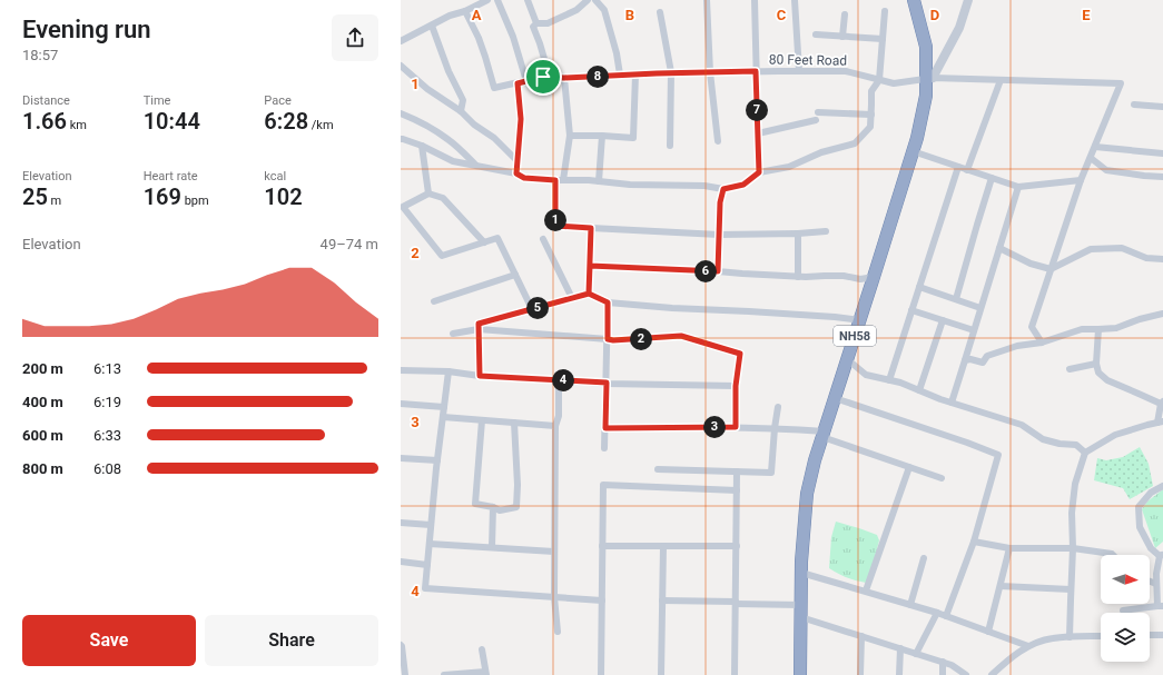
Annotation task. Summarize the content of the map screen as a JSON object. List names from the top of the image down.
{
  "streets": {
    "highway": ["NH58"],
    "street": ["80 Feet Road"]
  },
  "crossings": [
    ["80 Feet Road", "NH58"]
  ],
  "north": "right",
  "page": {
    "heading": ["Evening run", "18:57"],
    "pins": [
      "8",
      "7",
      "1",
      "6",
      "5",
      "2",
      "4",
      "3"
    ],
    "stats": [
      ["Distance", "1.66 km"],
      ["Time", "10:44"],
      ["Pace", "6:28 /km"],
      ["Elevation", "25 m"],
      ["Heart rate", "169 bpm"],
      ["kcal", "102"]
    ],
    "chart": ["Elevation", "49–74 m"],
    "list": [
      {
        "name": "200 m",
        "note": "6:13"
      },
      {
        "name": "400 m",
        "note": "6:19"
      },
      {
        "name": "600 m",
        "note": "6:33"
      },
      {
        "name": "800 m",
        "note": "6:08"
      }
    ],
    "buttons": ["Save", "Share"]
  },
  "grid": {
    "columns": [
      "A",
      "B",
      "C",
      "D",
      "E"
    ],
    "rows": [
      "1",
      "2",
      "3",
      "4"
    ]
  }
}
